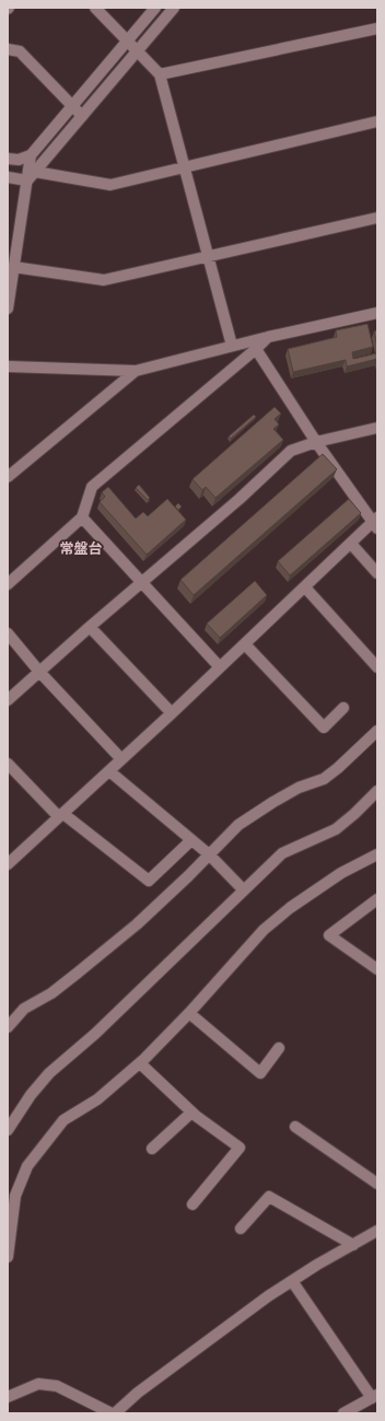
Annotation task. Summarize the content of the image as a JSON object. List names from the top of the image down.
{
  "districts": ["常盤台"]
}
